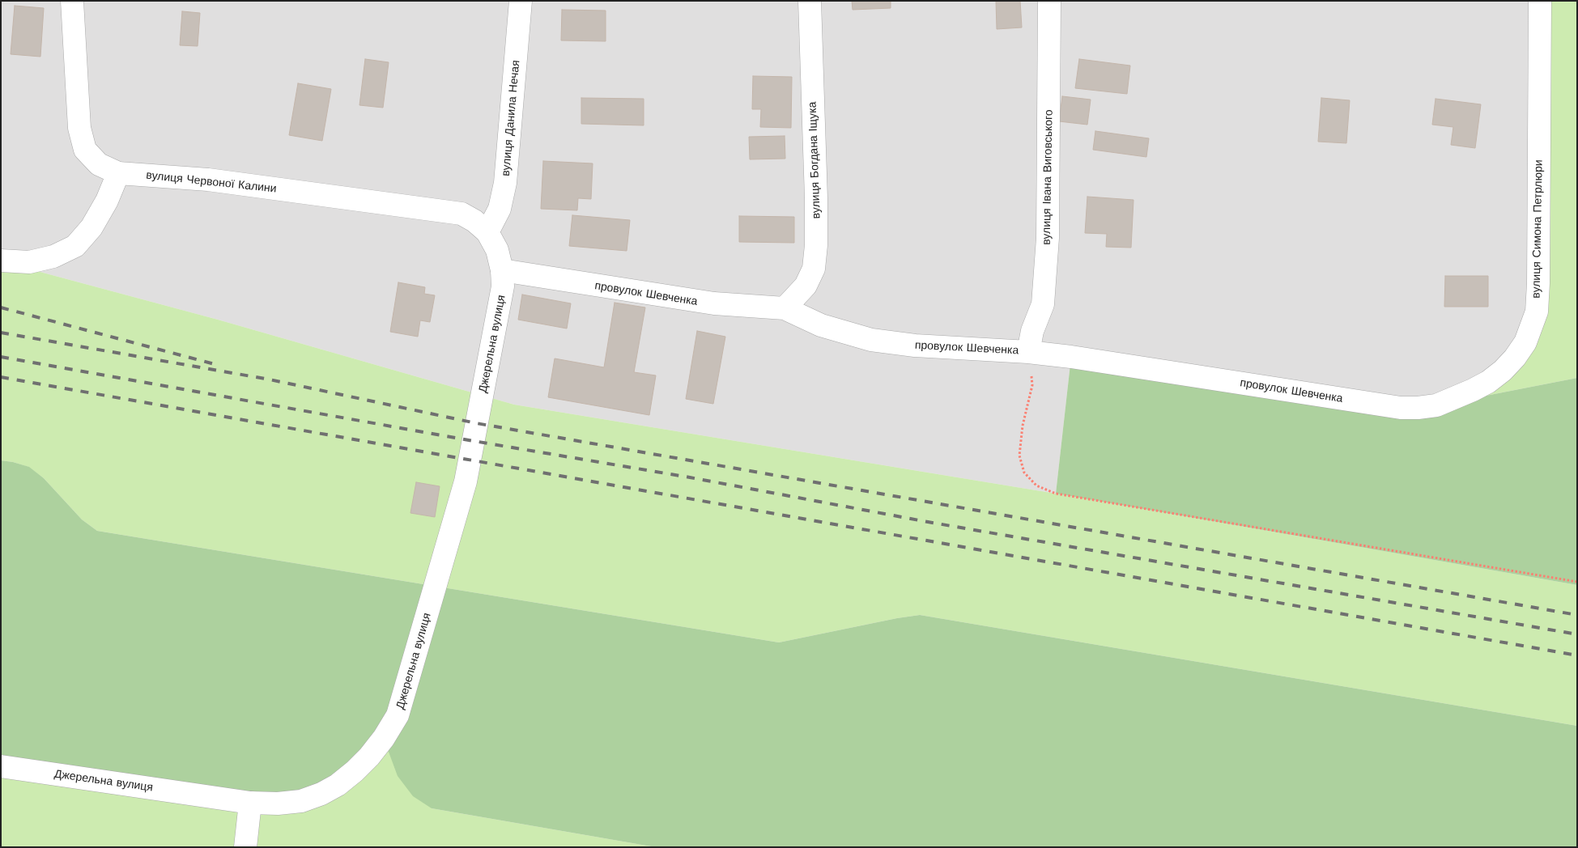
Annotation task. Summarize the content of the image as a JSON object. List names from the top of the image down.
{
  "streets": {
    "street": [
      "вулиця Данила Нечая",
      "вулиця Богдана Іщука",
      "вулиця Івана Виговського",
      "вулиця Червоної Калини",
      "вулиця Симона Петрлюри",
      "провулок Шевченка",
      "Джерельна вулиця"
    ]
  },
  "crossings": [
    ["вулиця Данила Нечая", "вулиця Червоної Калини"],
    ["вулиця Данила Нечая", "Джерельна вулиця"],
    ["вулиця Богдана Іщука", "провулок Шевченка"],
    ["вулиця Івана Виговського", "провулок Шевченка"],
    ["вулиця Червоної Калини", "Джерельна вулиця"],
    ["вулиця Симона Петрлюри", "провулок Шевченка"],
    ["провулок Шевченка", "Джерельна вулиця"]
  ]
}
